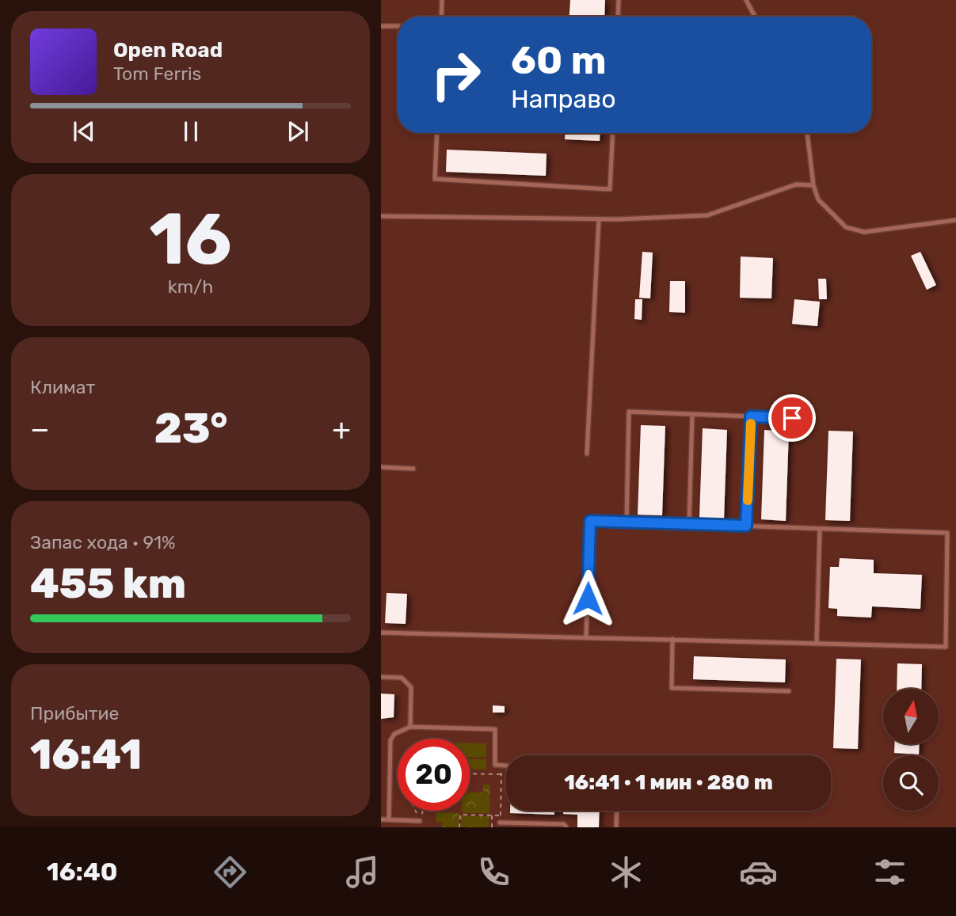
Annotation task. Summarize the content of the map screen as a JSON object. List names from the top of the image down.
{
  "north": "top",
  "page": {
    "turn": ["60 m", "Направо"],
    "song": ["Open Road", "Tom Ferris"],
    "tile": [
      ["16", "km/h"],
      "Климат",
      ["Запас хода · 91%", "455 km"],
      ["Прибытие", "16:41"]
    ],
    "heat": ["−", "23°", "+"],
    "limit": "20",
    "trip": "16:41 · 1 мин · 280 m",
    "tabs": "16:40"
  }
}
